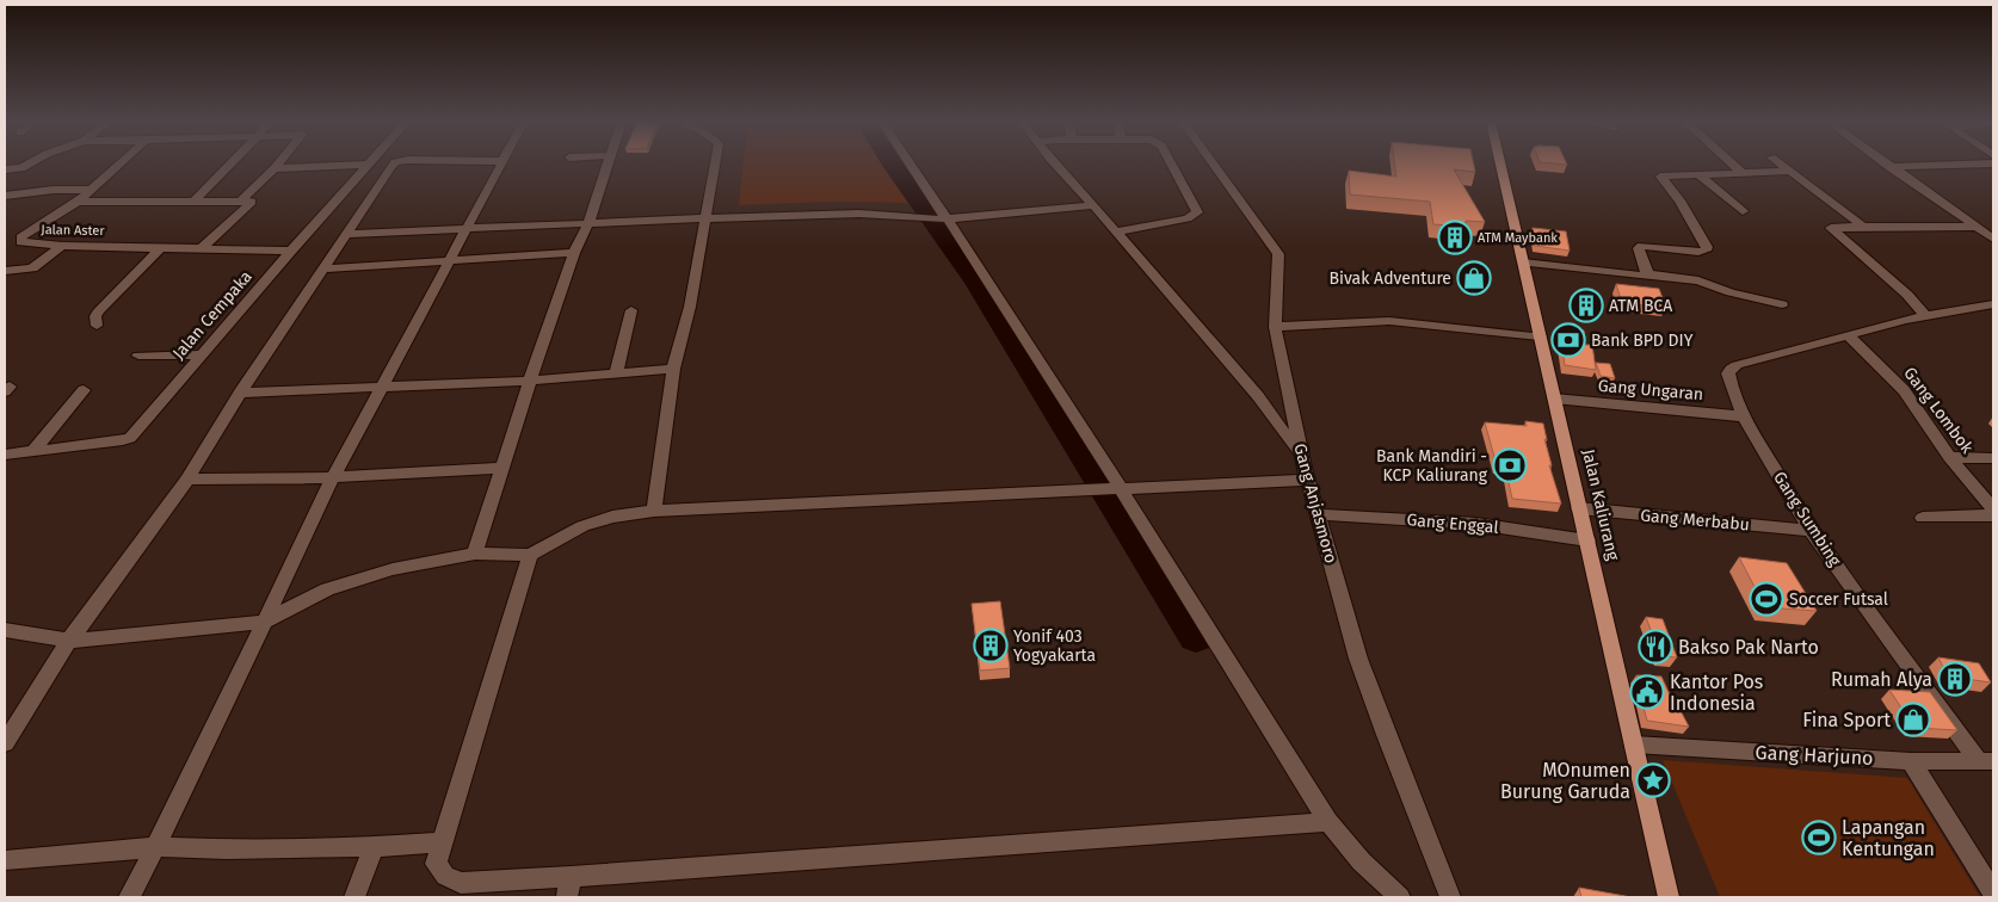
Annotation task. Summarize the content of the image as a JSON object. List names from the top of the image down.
{
  "streets": {
    "main road": ["Jalan Kaliurang"],
    "street": [
      "Jalan Aster",
      "Jalan Cempaka",
      "Gang Ungaran",
      "Gang Lombok",
      "Gang Anjasmoro",
      "Gang Sumbing",
      "Gang Merbabu",
      "Gang Enggal",
      "Gang Harjuno"
    ]
  },
  "crossings": [
    ["Jalan Aster", "Jalan Cempaka"],
    ["Gang Ungaran", "Jalan Kaliurang"],
    ["Gang Ungaran", "Gang Sumbing"],
    ["Gang Lombok", "Gang Sumbing"],
    ["Gang Anjasmoro", "Gang Enggal"],
    ["Jalan Kaliurang", "Gang Merbabu"],
    ["Jalan Kaliurang", "Gang Enggal"],
    ["Jalan Kaliurang", "Gang Harjuno"],
    ["Gang Sumbing", "Gang Merbabu"],
    ["Gang Sumbing", "Gang Harjuno"]
  ],
  "places": {
    "building": [
      "ATM Maybank",
      "ATM BCA",
      "Yonif 403 Yogyakarta",
      "Rumah Alya"
    ],
    "shop": ["Bivak Adventure", "Fina Sport"],
    "bank": ["Bank BPD DIY", "Bank Mandiri - KCP Kaliurang"],
    "sports": ["Soccer Futsal", "Lapangan Kentungan"],
    "restaurant": ["Bakso Pak Narto"],
    "public building": ["Kantor Pos Indonesia"],
    "place": ["MOnumen Burung Garuda"]
  }
}
